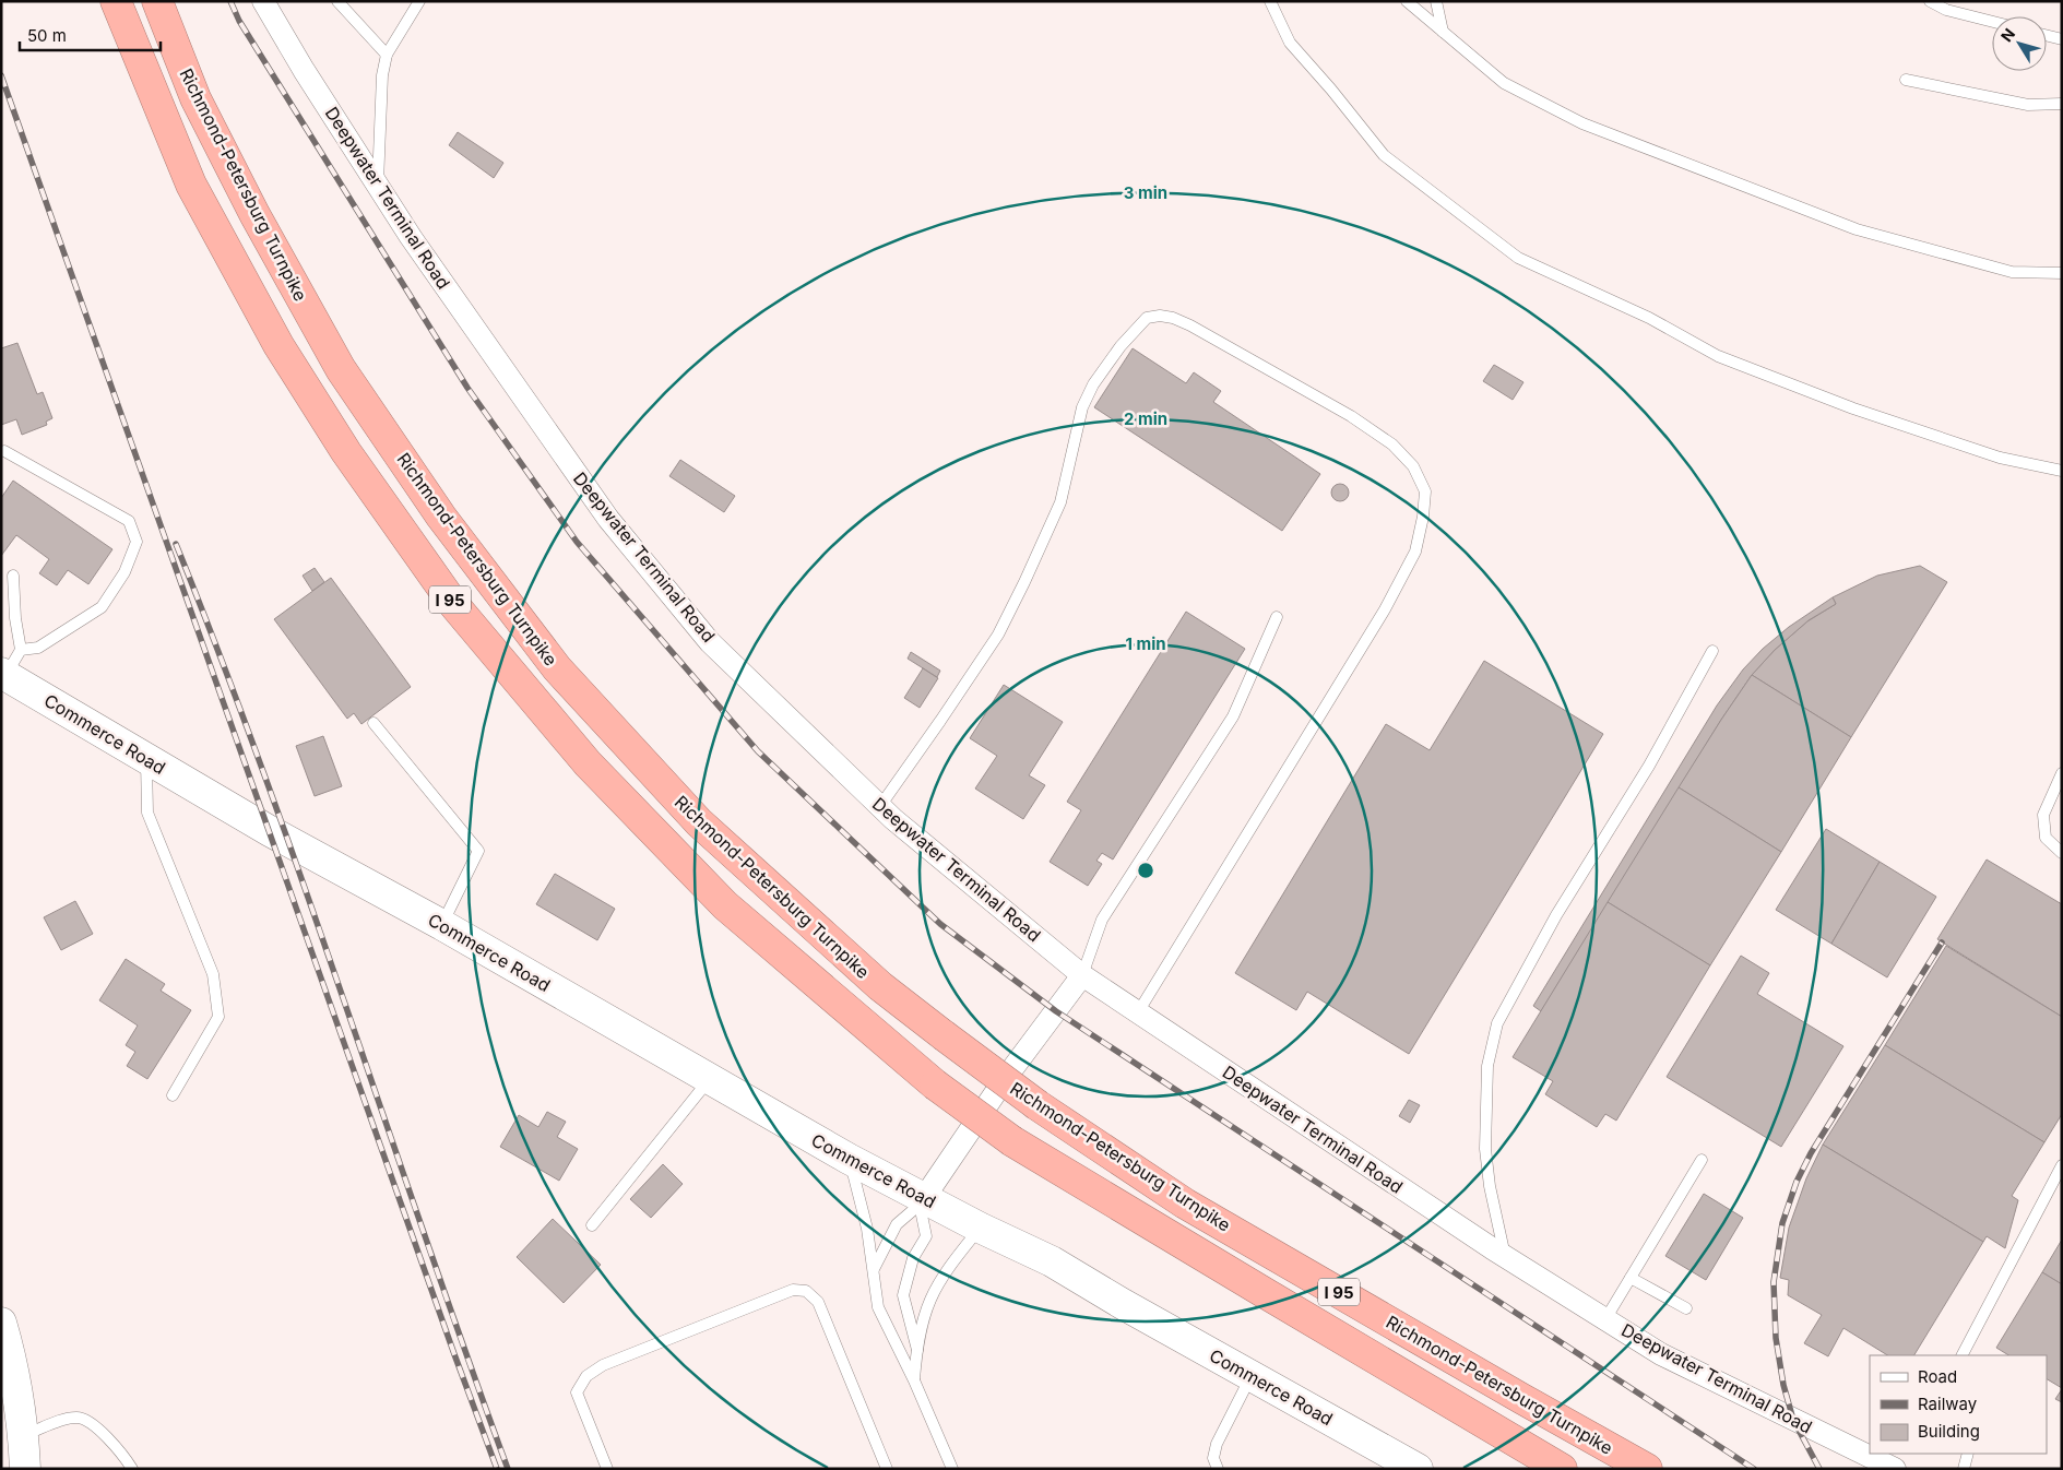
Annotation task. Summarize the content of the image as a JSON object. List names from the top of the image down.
{
  "streets": {
    "highway": ["Richmond-Petersburg Turnpike", "I 95"],
    "main road": ["Commerce Road"],
    "street": ["Deepwater Terminal Road"]
  },
  "legend": ["Road", "Railway", "Building"],
  "scale_bar": "50 m",
  "north": "top left",
  "rings": ["3 min", "2 min", "1 min"]
}
